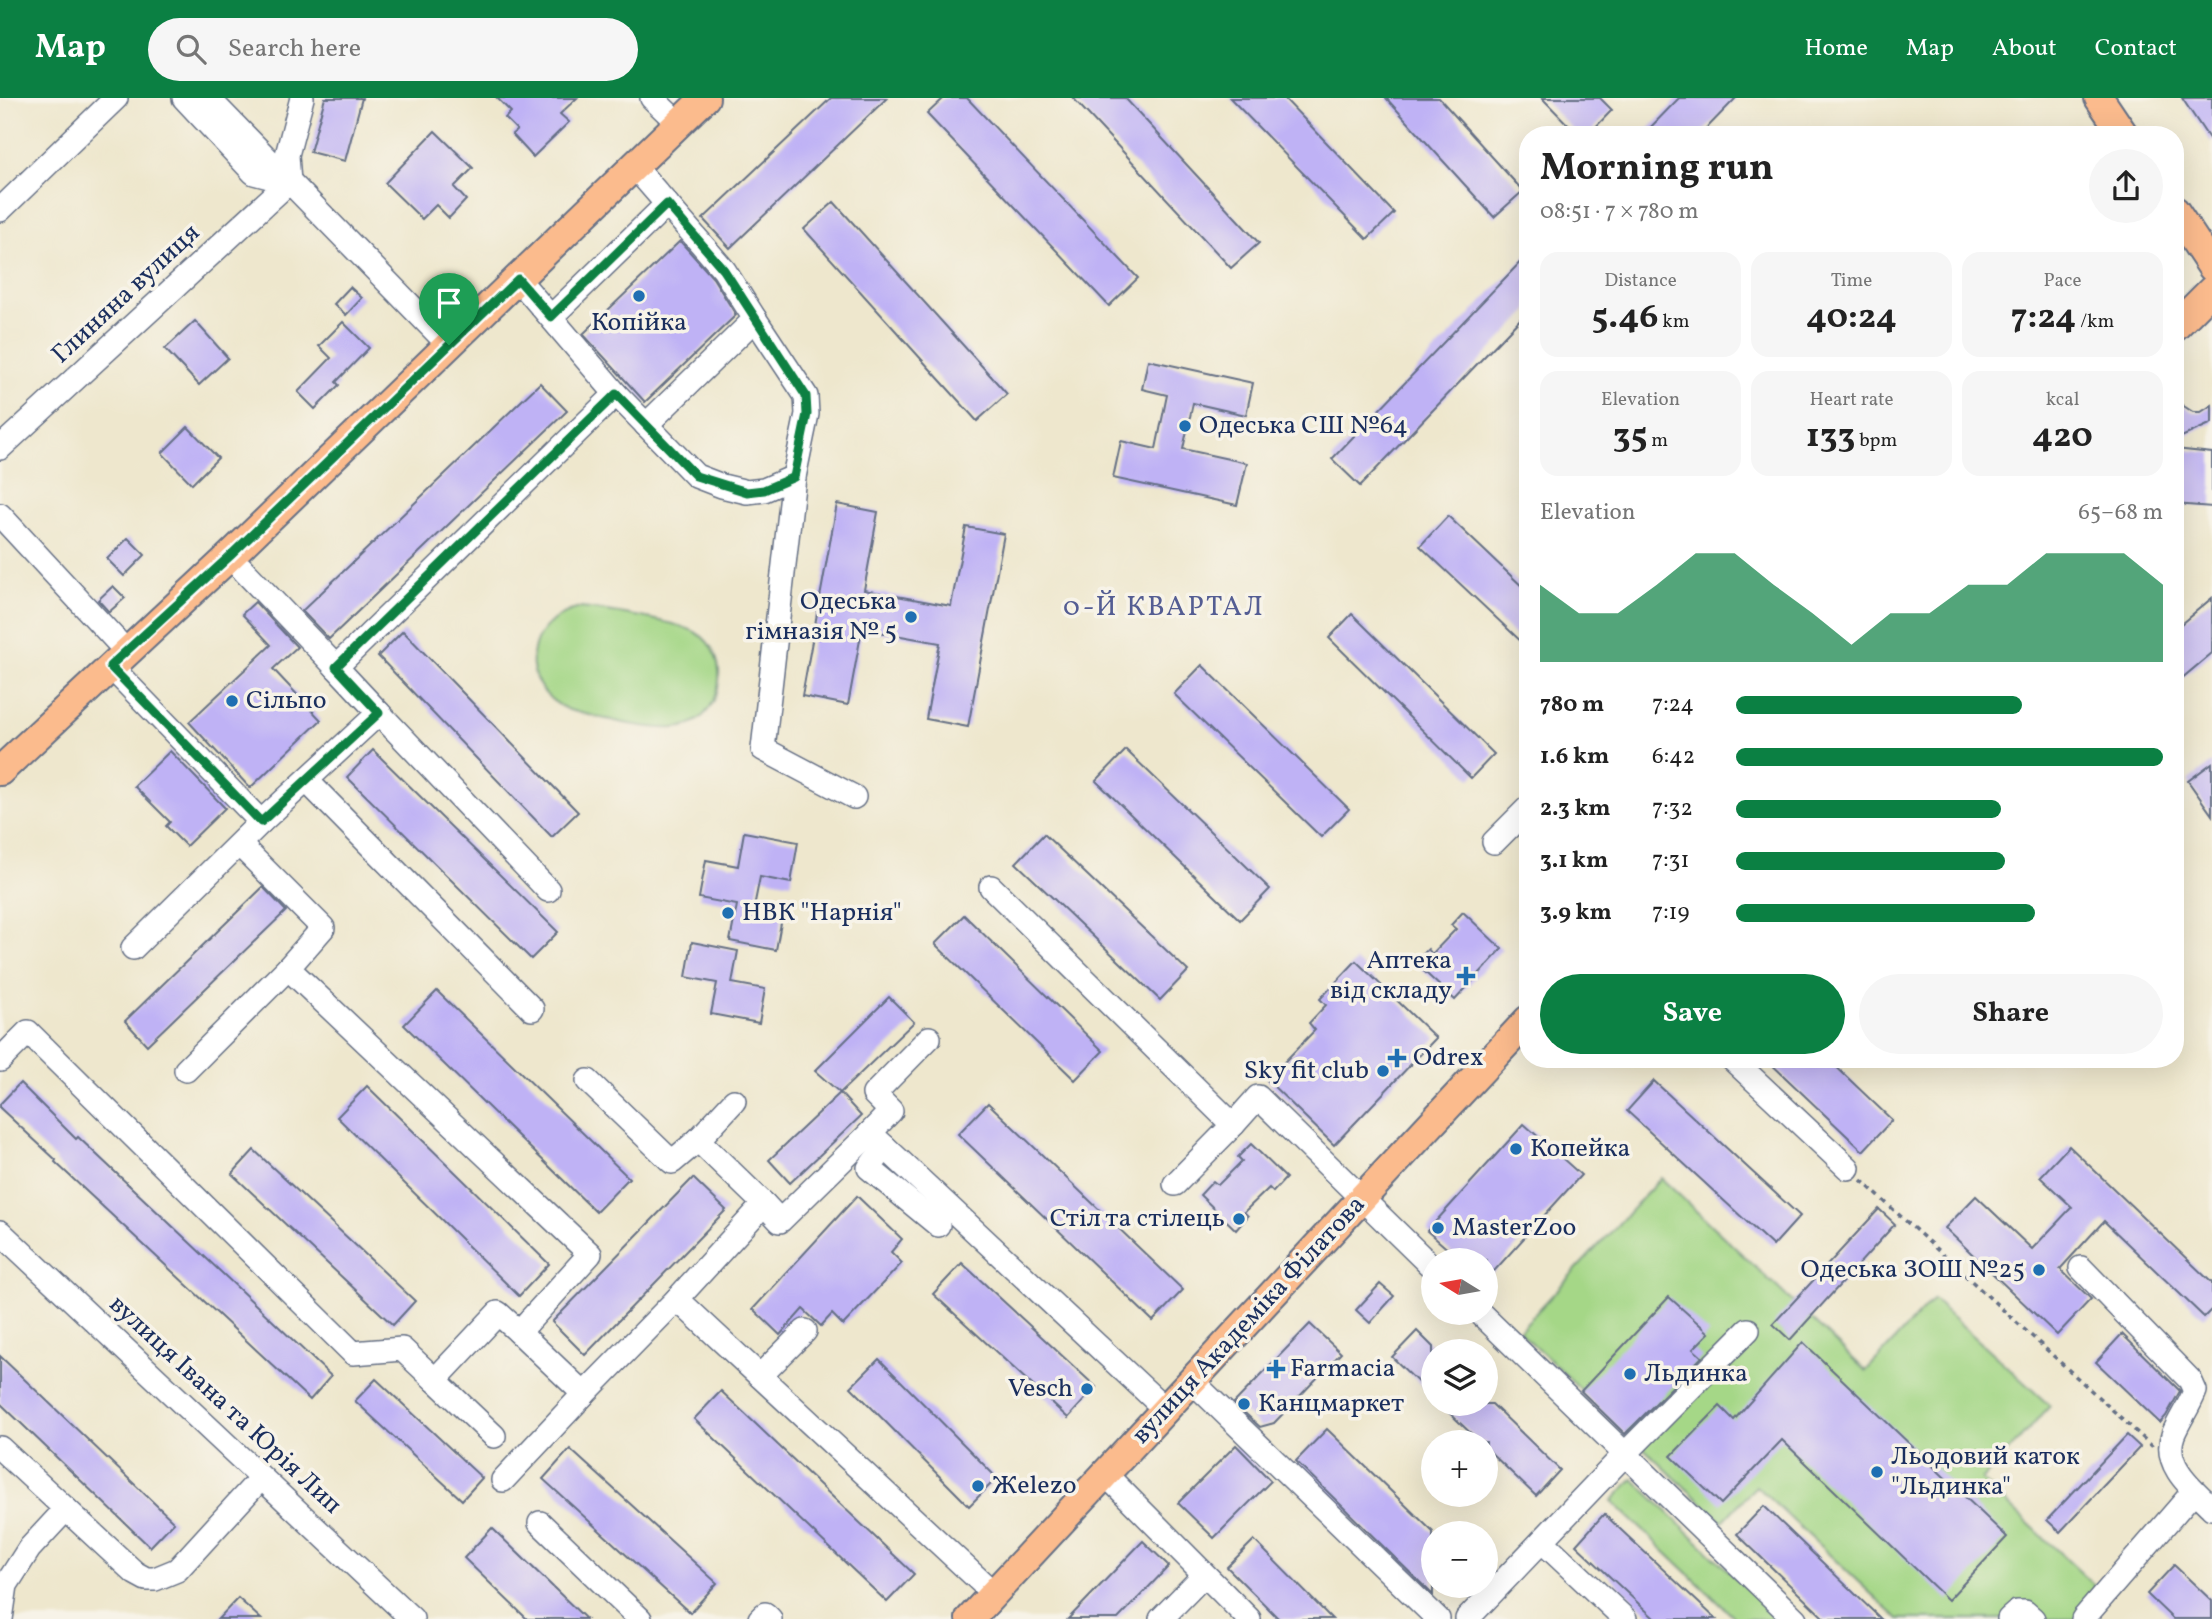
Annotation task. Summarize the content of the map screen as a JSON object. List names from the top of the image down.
{
  "streets": {
    "main road": ["вулиця Академіка Філатова"],
    "street": ["Глиняна вулиця", "вулиця Івана та Юрія Лип"]
  },
  "districts": ["0-Й КВАРТАЛ"],
  "places": {
    "other": [
      "Копійка",
      "Одеська СШ №64",
      "Одеська гімназія № 5",
      "Сільпо",
      "НВК \"Нарнія\"",
      "Sky fit club",
      "Копейка",
      "Стіл та стілець",
      "MasterZoo",
      "Одеська ЗОШ №25",
      "Льдинка",
      "Vesch",
      "Канцмаркет",
      "Льодовий каток \"Льдинка\"",
      "Жelezo"
    ],
    "health": ["Аптека від складу", "Odrex", "Farmacia"]
  },
  "north": "left",
  "page": {
    "header": "Map",
    "search": "Search here",
    "nav": [
      "Home",
      "Map",
      "About",
      "Contact"
    ],
    "heading": ["Morning run", "08:51 · 7 × 780 m"],
    "stats": [
      ["Distance", "5.46 km"],
      ["Time", "40:24"],
      ["Pace", "7:24 /km"],
      ["Elevation", "35 m"],
      ["Heart rate", "133 bpm"],
      ["kcal", "420"]
    ],
    "chart": ["Elevation", "65–68 m"],
    "list": [
      {
        "name": "780 m",
        "note": "7:24"
      },
      {
        "name": "1.6 km",
        "note": "6:42"
      },
      {
        "name": "2.3 km",
        "note": "7:32"
      },
      {
        "name": "3.1 km",
        "note": "7:31"
      },
      {
        "name": "3.9 km",
        "note": "7:19"
      }
    ],
    "buttons": ["Save", "Share"],
    "map_buttons": ["+", "−"]
  }
}
